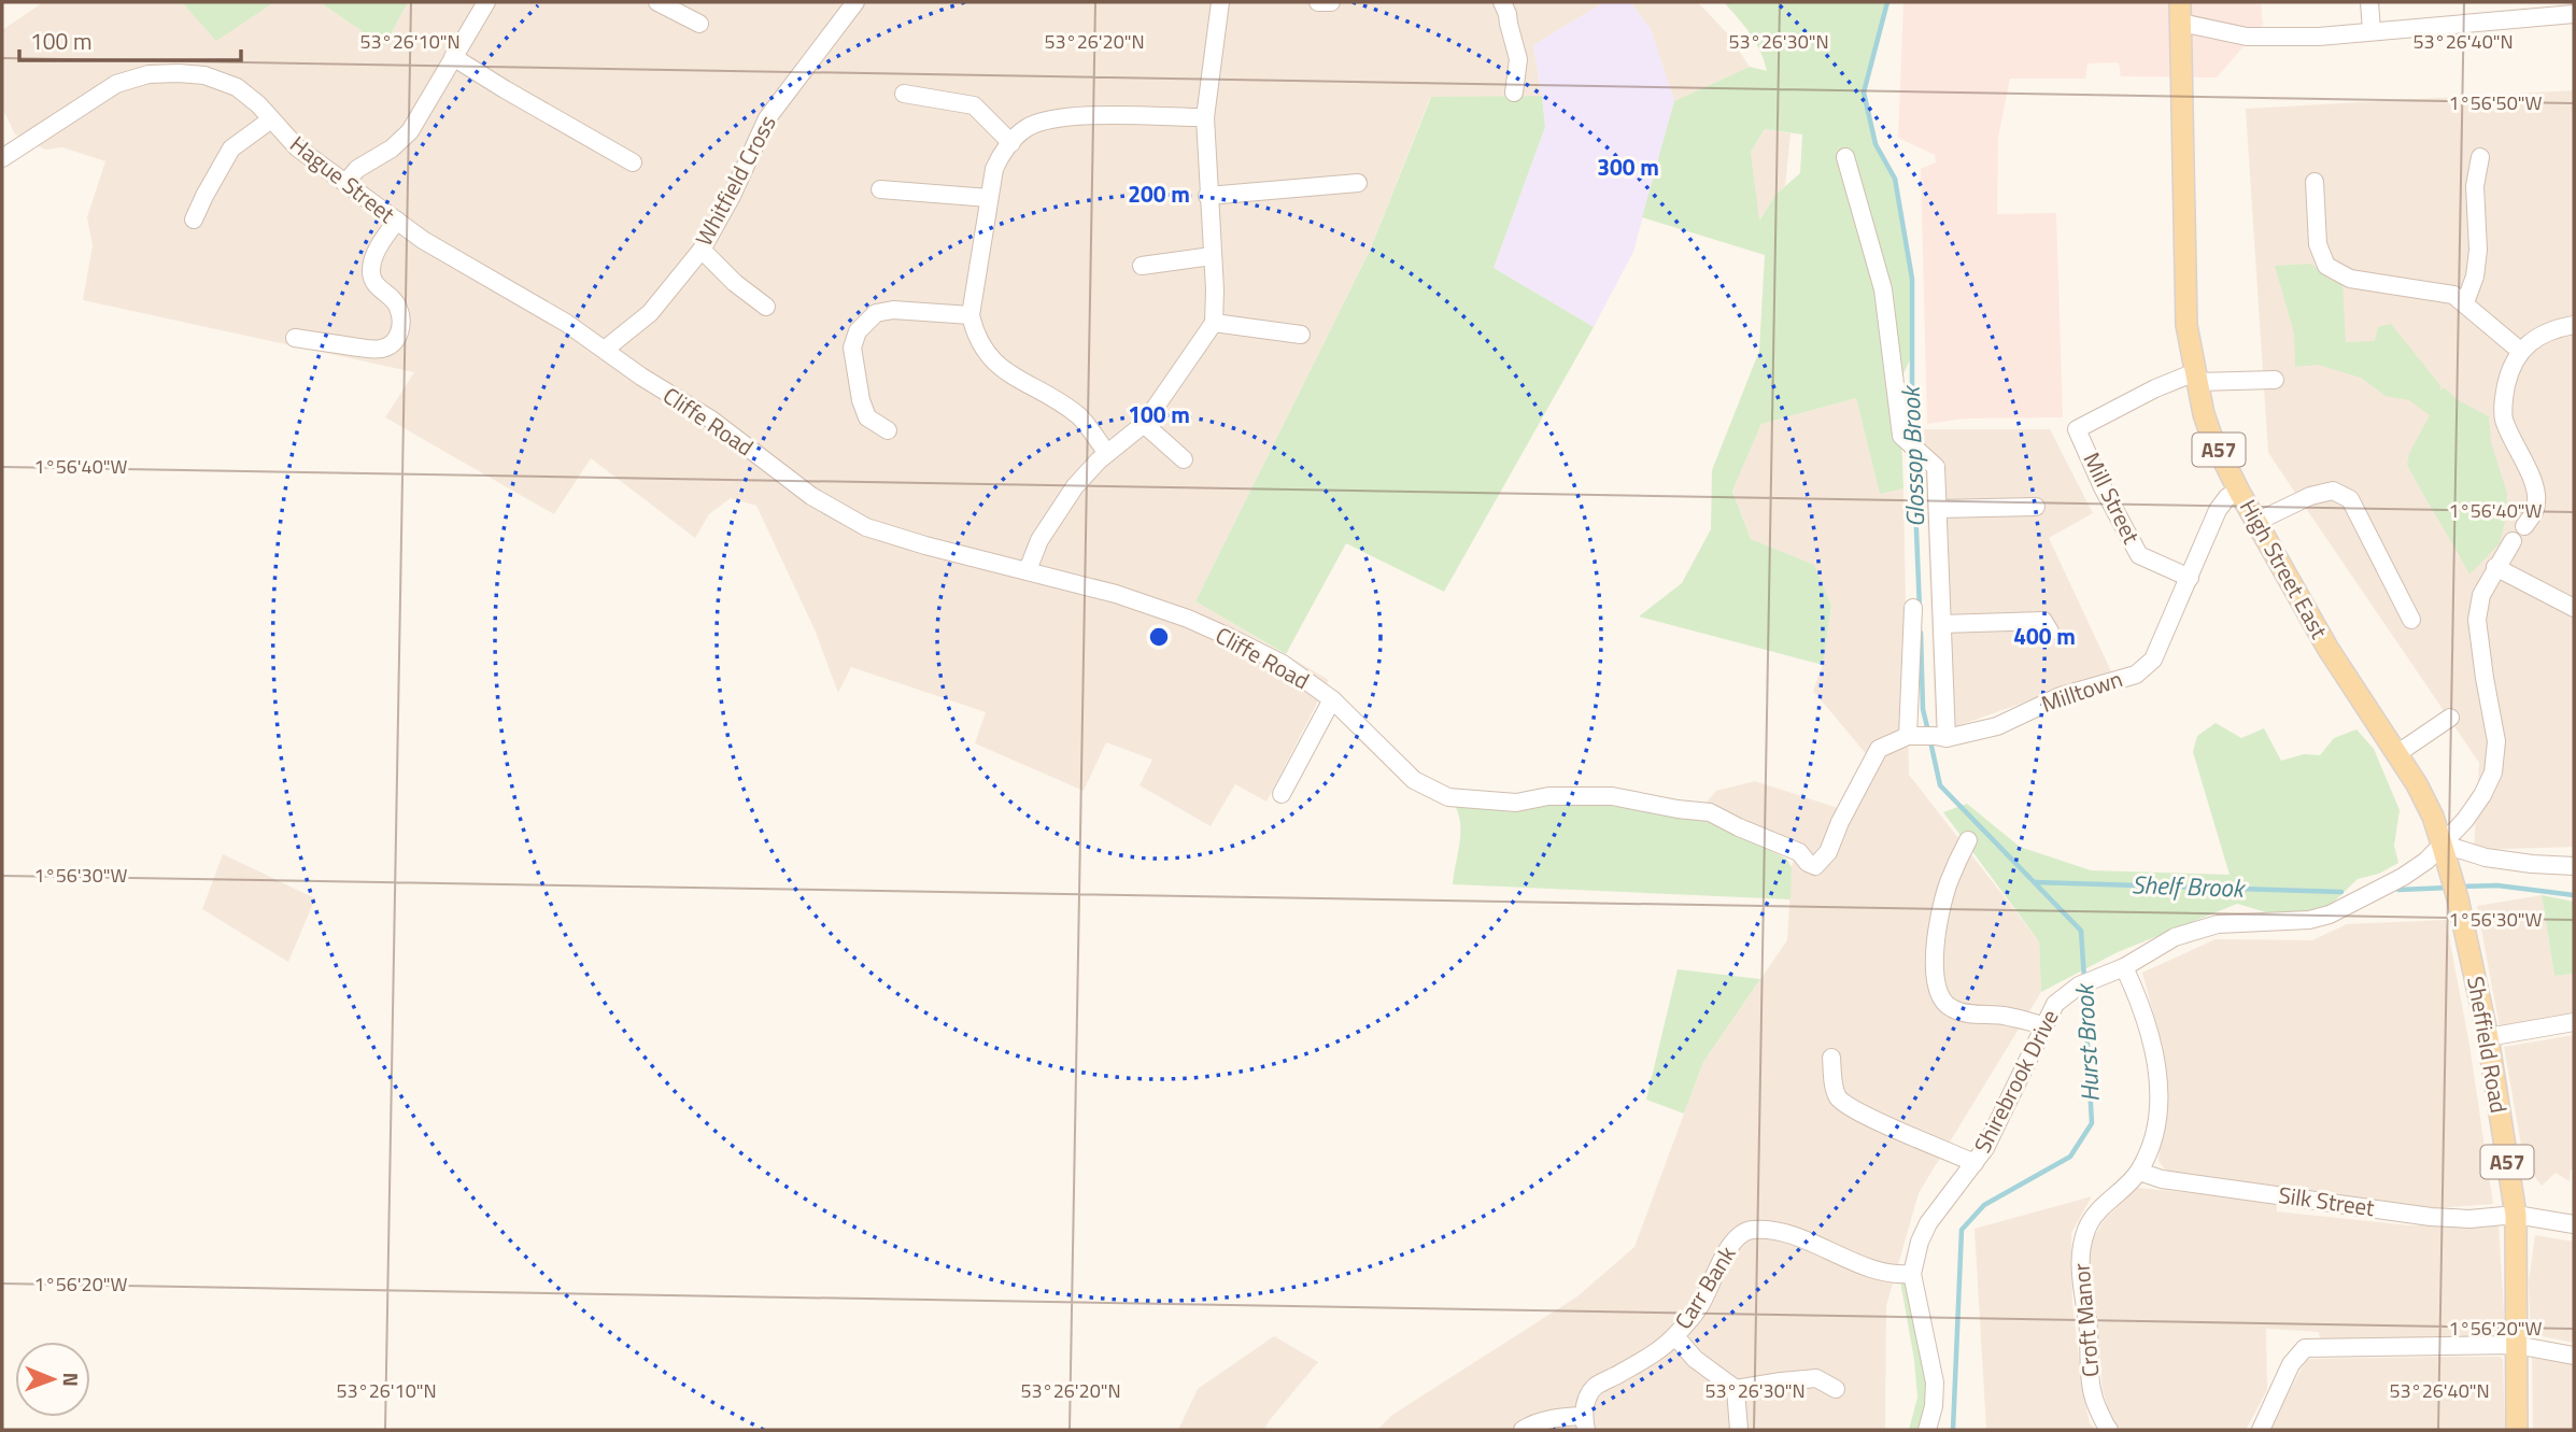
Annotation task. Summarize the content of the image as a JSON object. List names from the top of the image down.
{
  "streets": {
    "main road": ["A57", "High Street East", "Sheffield Road"],
    "street": [
      "Hague Street",
      "Whitfield Cross",
      "Cliffe Road",
      "Mill Street",
      "Milltown",
      "Shirebrook Drive",
      "Silk Street",
      "Carr Bank",
      "Croft Manor"
    ]
  },
  "crossings": [
    ["Hague Street", "Cliffe Road"],
    ["Whitfield Cross", "Cliffe Road"],
    ["Cliffe Road", "Milltown"],
    ["Mill Street", "High Street East"],
    ["Mill Street", "Milltown"],
    ["High Street East", "Milltown"],
    ["High Street East", "Sheffield Road"],
    ["High Street East", "Shirebrook Drive"],
    ["Sheffield Road", "Shirebrook Drive"],
    ["Sheffield Road", "Silk Street"],
    ["Shirebrook Drive", "Carr Bank"],
    ["Shirebrook Drive", "Croft Manor"],
    ["Silk Street", "Croft Manor"]
  ],
  "water": ["Glossop Brook", "Shelf Brook", "Hurst Brook"],
  "scale_bar": "100 m",
  "north": "right",
  "coordinates": [
    "53°26'10\"N",
    "53°26'20\"N",
    "53°26'30\"N",
    "53°26'40\"N",
    "1°56'50\"W",
    "1°56'40\"W",
    "1°56'30\"W",
    "1°56'20\"W"
  ],
  "rings": [
    "300 m",
    "200 m",
    "100 m",
    "400 m"
  ]
}
